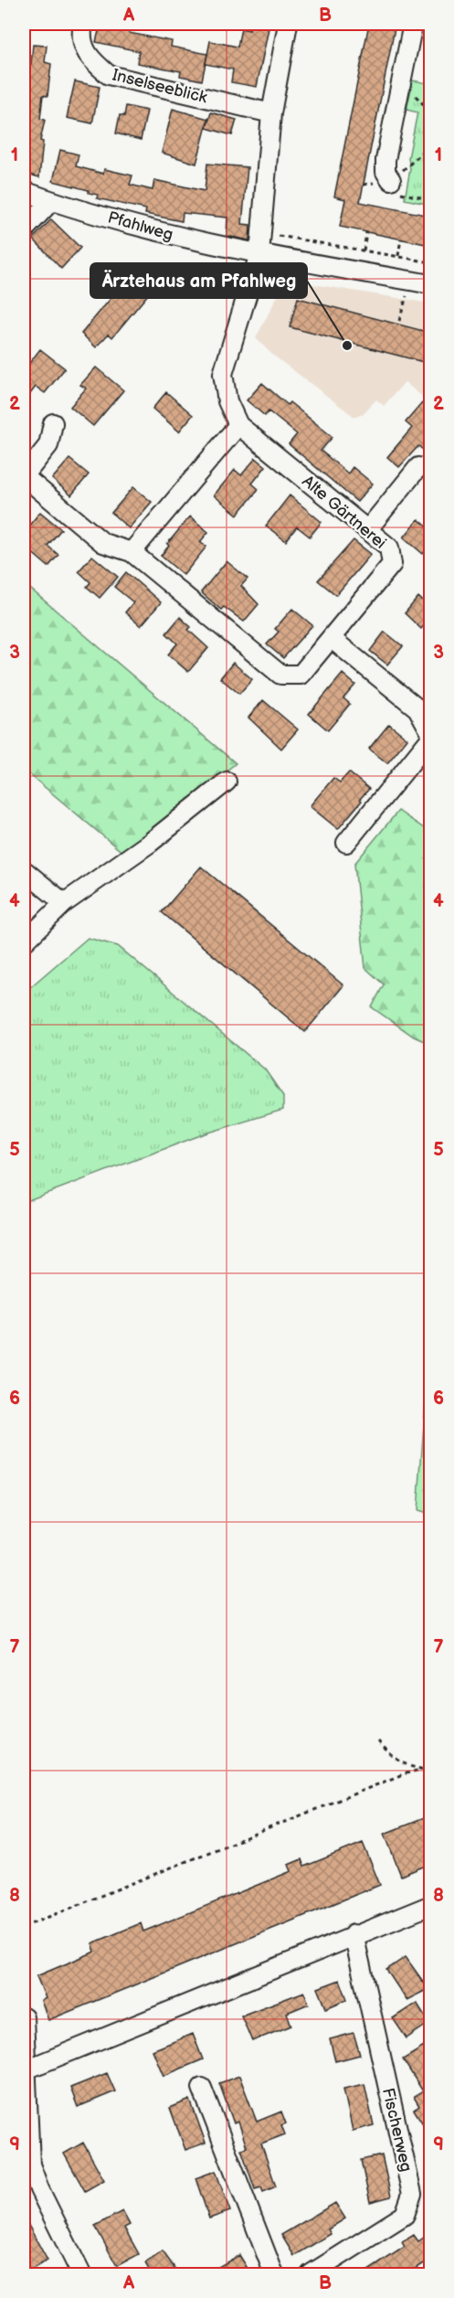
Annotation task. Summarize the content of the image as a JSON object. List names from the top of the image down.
{
  "streets": {
    "street": [
      "Inselseeblick",
      "Pfahlweg",
      "Alte Gärtnerei",
      "Fischerweg"
    ]
  },
  "crossings": [
    ["Pfahlweg", "Alte Gärtnerei"]
  ],
  "places": ["Ärztehaus am Pfahlweg"],
  "grid": {
    "columns": ["A", "B"],
    "rows": [
      "1",
      "2",
      "3",
      "4",
      "5",
      "6",
      "7",
      "8",
      "9"
    ]
  }
}
